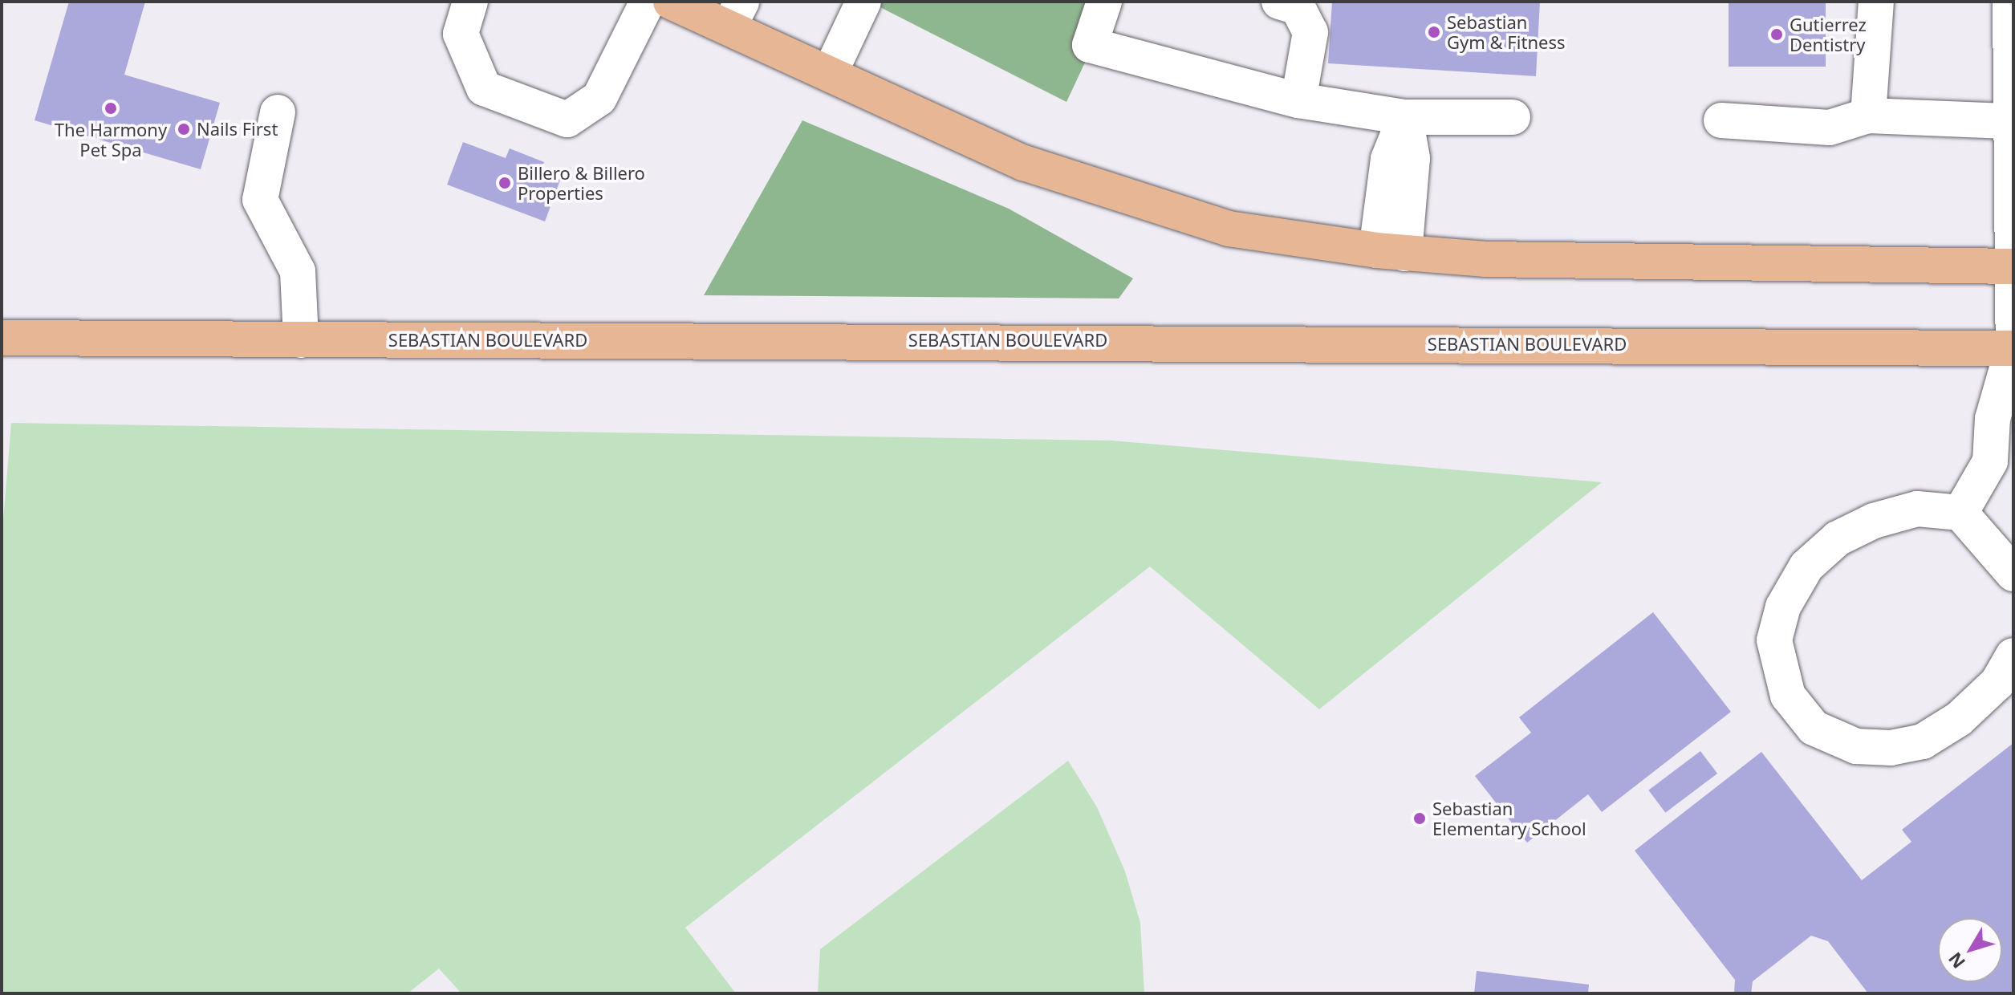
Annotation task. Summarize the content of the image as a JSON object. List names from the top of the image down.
{
  "streets": {
    "main road": ["SEBASTIAN BOULEVARD"]
  },
  "places": [
    "Sebastian Gym & Fitness",
    "Gutierrez Dentistry",
    "The Harmony Pet Spa",
    "Nails First",
    "Billero & Billero Properties",
    "Sebastian Elementary School"
  ],
  "north": "bottom left"
}
